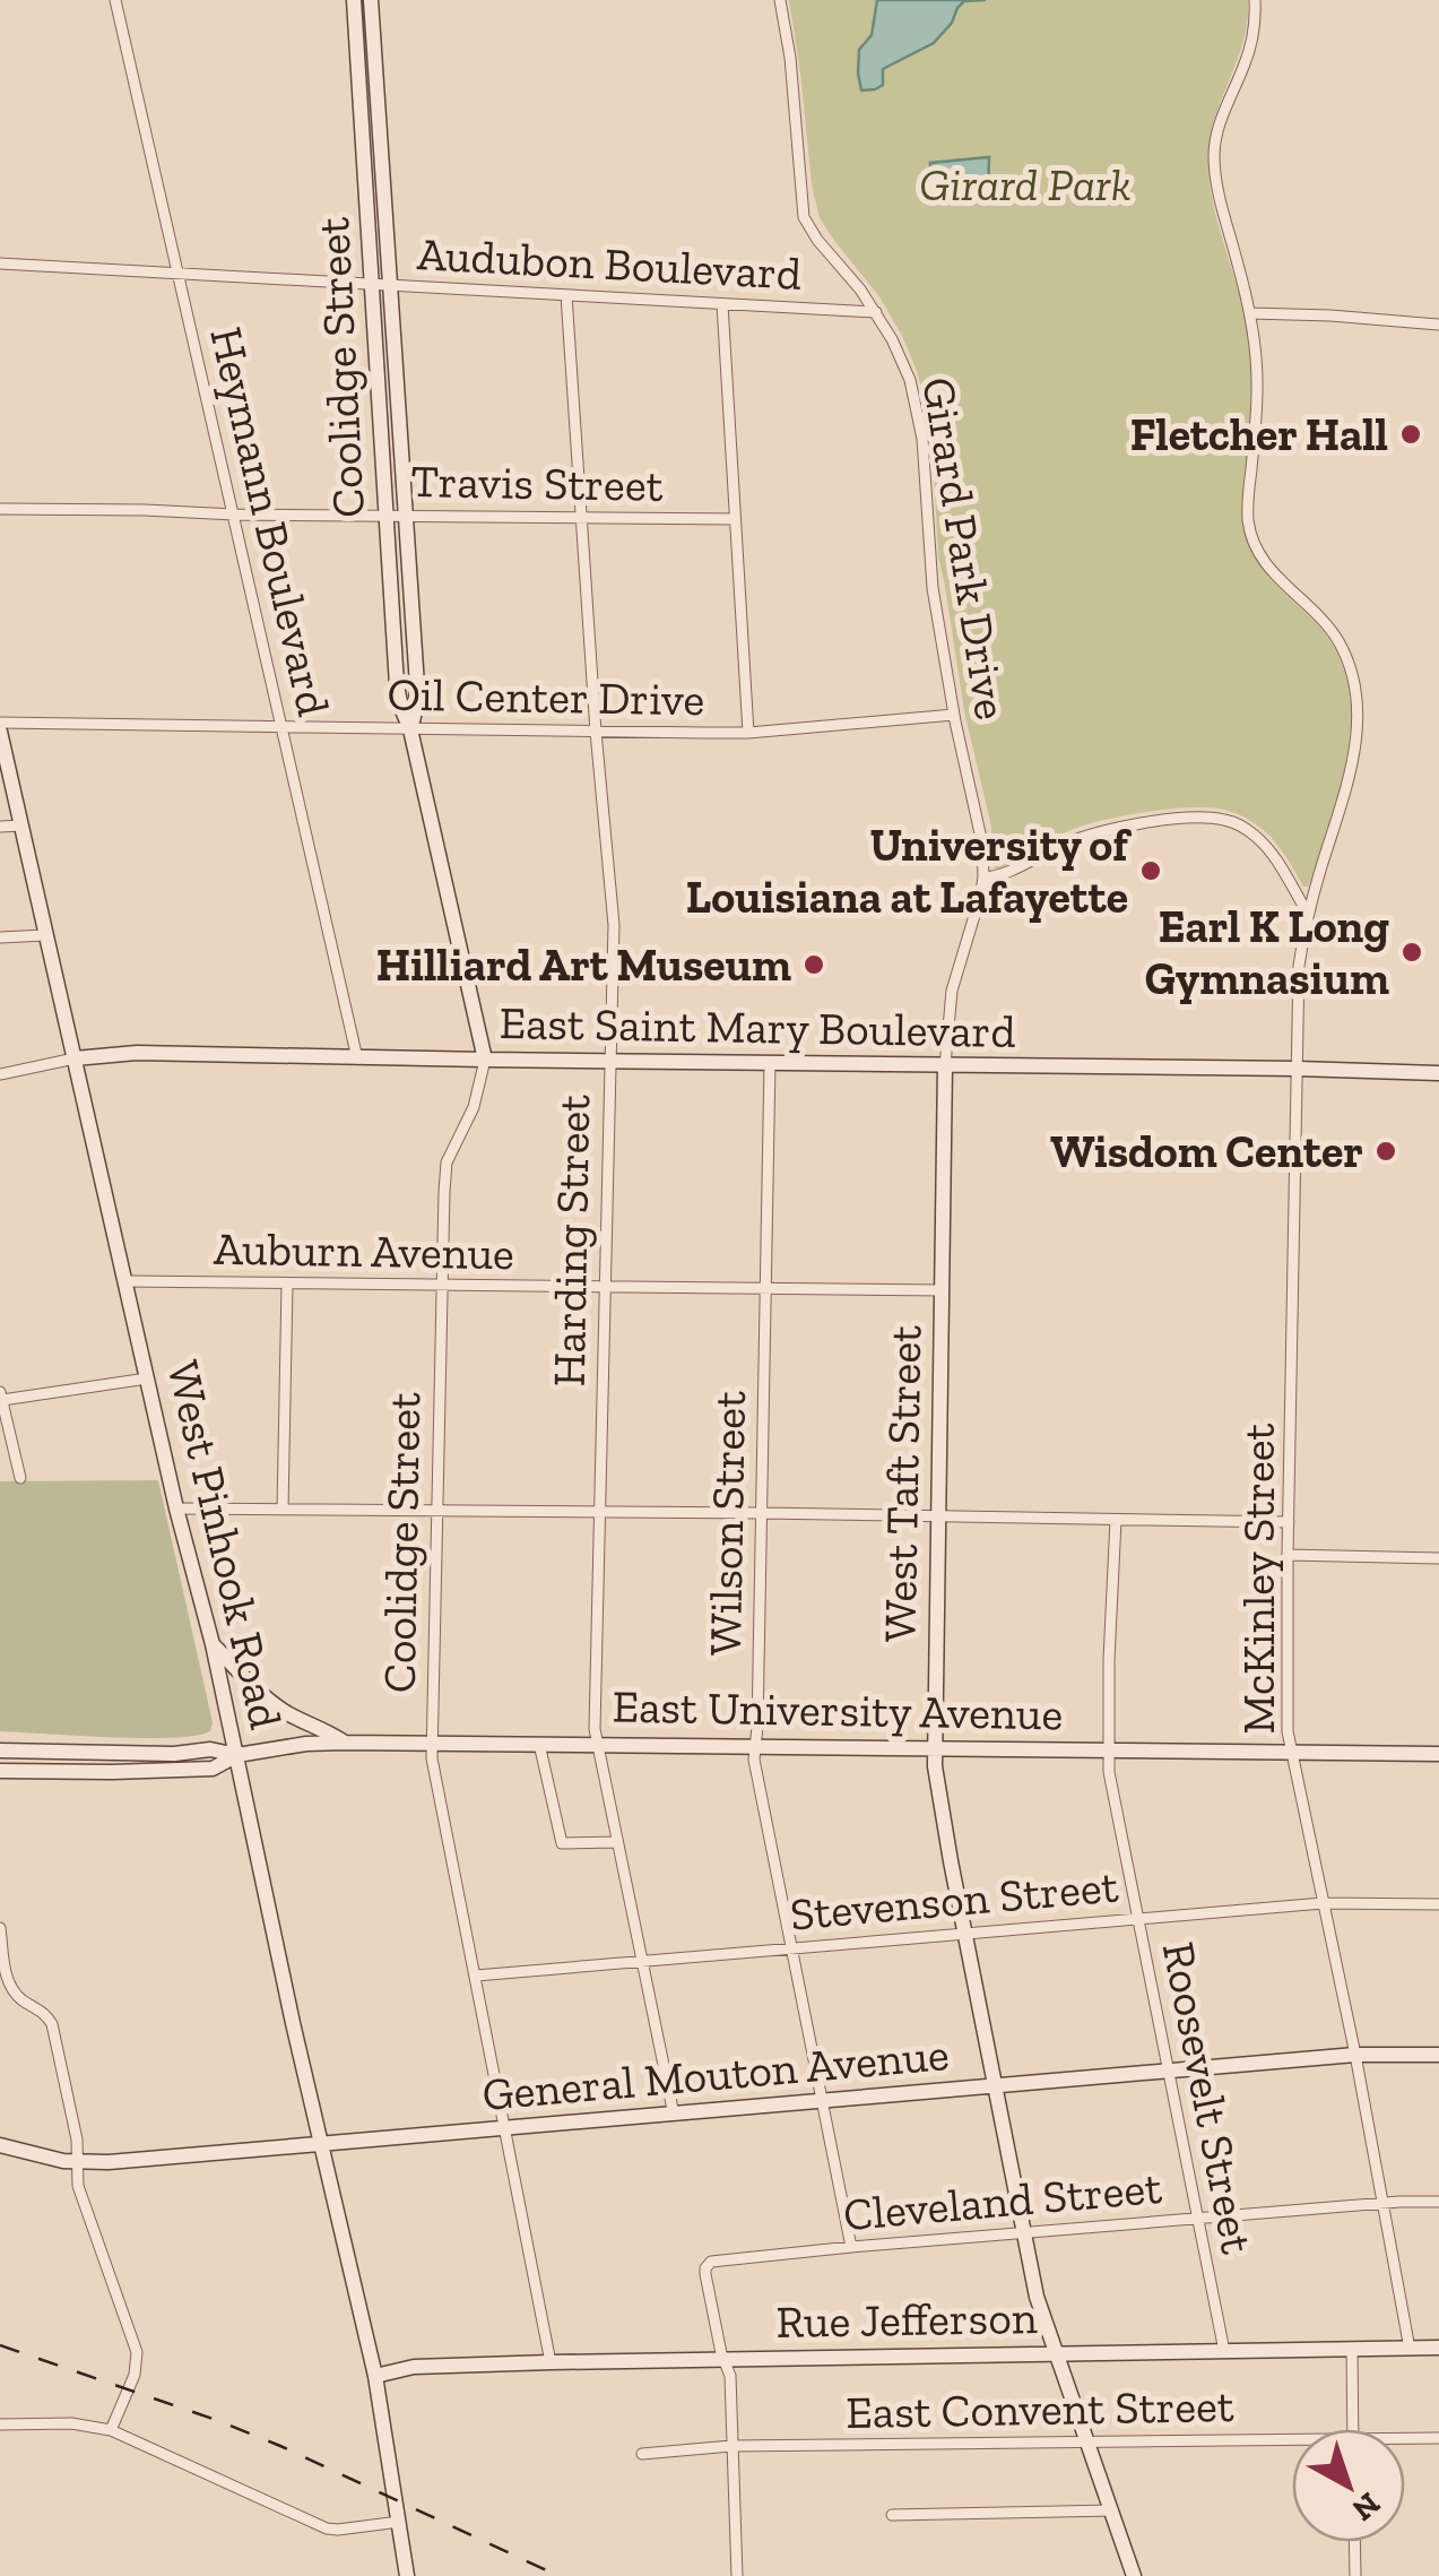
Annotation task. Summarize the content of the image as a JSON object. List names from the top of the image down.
{
  "streets": {
    "street": [
      "Audubon Boulevard",
      "Coolidge Street",
      "Travis Street",
      "Heymann Boulevard",
      "Girard Park Drive",
      "Oil Center Drive",
      "East Saint Mary Boulevard",
      "Harding Street",
      "Auburn Avenue",
      "West Taft Street",
      "Wilson Street",
      "West Pinhook Road",
      "McKinley Street",
      "East University Avenue",
      "Stevenson Street",
      "General Mouton Avenue",
      "Roosevelt Street",
      "Cleveland Street",
      "Rue Jefferson",
      "East Convent Street"
    ]
  },
  "crossings": [
    ["Audubon Boulevard", "Coolidge Street"],
    ["Audubon Boulevard", "Heymann Boulevard"],
    ["Audubon Boulevard", "Girard Park Drive"],
    ["Audubon Boulevard", "Harding Street"],
    ["Coolidge Street", "Travis Street"],
    ["Coolidge Street", "Oil Center Drive"],
    ["Coolidge Street", "East Saint Mary Boulevard"],
    ["Coolidge Street", "Auburn Avenue"],
    ["Coolidge Street", "East University Avenue"],
    ["Coolidge Street", "Stevenson Street"],
    ["Coolidge Street", "General Mouton Avenue"],
    ["Coolidge Street", "Rue Jefferson"],
    ["Travis Street", "Heymann Boulevard"],
    ["Travis Street", "Harding Street"],
    ["Heymann Boulevard", "Oil Center Drive"],
    ["Heymann Boulevard", "East Saint Mary Boulevard"],
    ["Girard Park Drive", "Oil Center Drive"],
    ["Girard Park Drive", "East Saint Mary Boulevard"],
    ["Girard Park Drive", "West Taft Street"],
    ["Oil Center Drive", "Harding Street"],
    ["East Saint Mary Boulevard", "Harding Street"],
    ["East Saint Mary Boulevard", "West Taft Street"],
    ["East Saint Mary Boulevard", "Wilson Street"],
    ["East Saint Mary Boulevard", "West Pinhook Road"],
    ["East Saint Mary Boulevard", "McKinley Street"],
    ["Harding Street", "Auburn Avenue"],
    ["Harding Street", "East University Avenue"],
    ["Harding Street", "Stevenson Street"],
    ["Harding Street", "General Mouton Avenue"],
    ["Auburn Avenue", "West Taft Street"],
    ["Auburn Avenue", "Wilson Street"],
    ["Auburn Avenue", "West Pinhook Road"],
    ["West Taft Street", "East University Avenue"],
    ["West Taft Street", "Stevenson Street"],
    ["West Taft Street", "General Mouton Avenue"],
    ["West Taft Street", "Cleveland Street"],
    ["West Taft Street", "Rue Jefferson"],
    ["West Taft Street", "East Convent Street"],
    ["Wilson Street", "East University Avenue"],
    ["Wilson Street", "Stevenson Street"],
    ["Wilson Street", "General Mouton Avenue"],
    ["Wilson Street", "Cleveland Street"],
    ["West Pinhook Road", "East University Avenue"],
    ["West Pinhook Road", "General Mouton Avenue"],
    ["West Pinhook Road", "Rue Jefferson"],
    ["McKinley Street", "East University Avenue"],
    ["McKinley Street", "Stevenson Street"],
    ["McKinley Street", "General Mouton Avenue"],
    ["McKinley Street", "Cleveland Street"],
    ["McKinley Street", "Rue Jefferson"],
    ["East University Avenue", "Roosevelt Street"],
    ["Stevenson Street", "Roosevelt Street"],
    ["General Mouton Avenue", "Roosevelt Street"],
    ["Roosevelt Street", "Cleveland Street"],
    ["Roosevelt Street", "Rue Jefferson"],
    ["Cleveland Street", "Rue Jefferson"]
  ],
  "parks": ["Girard Park"],
  "places": [
    "Fletcher Hall",
    "University of Louisiana at Lafayette",
    "Earl K Long Gymnasium",
    "Hilliard Art Museum",
    "Wisdom Center"
  ],
  "north": "bottom right"
}
